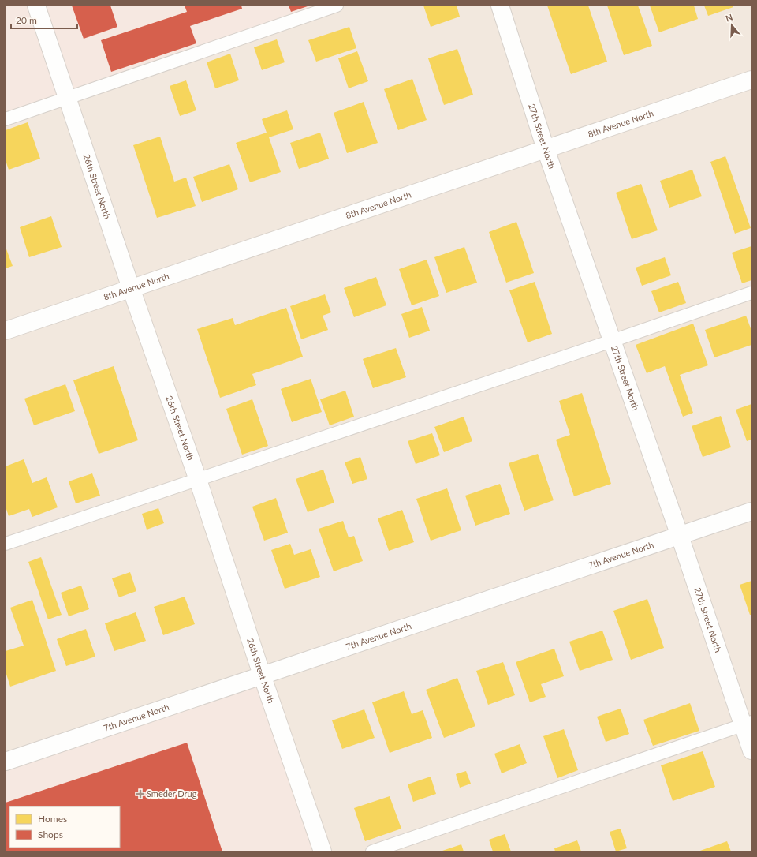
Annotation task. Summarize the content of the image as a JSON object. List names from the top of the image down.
{
  "streets": {
    "street": [
      "8th Avenue North",
      "27th Street North",
      "26th Street North",
      "7th Avenue North"
    ]
  },
  "crossings": [
    ["8th Avenue North", "27th Street North"],
    ["8th Avenue North", "26th Street North"],
    ["27th Street North", "7th Avenue North"],
    ["26th Street North", "7th Avenue North"]
  ],
  "places": {
    "health": ["Smeder Drug"]
  },
  "legend": ["Homes", "Shops"],
  "scale_bar": "20 m",
  "north": "top"
}
